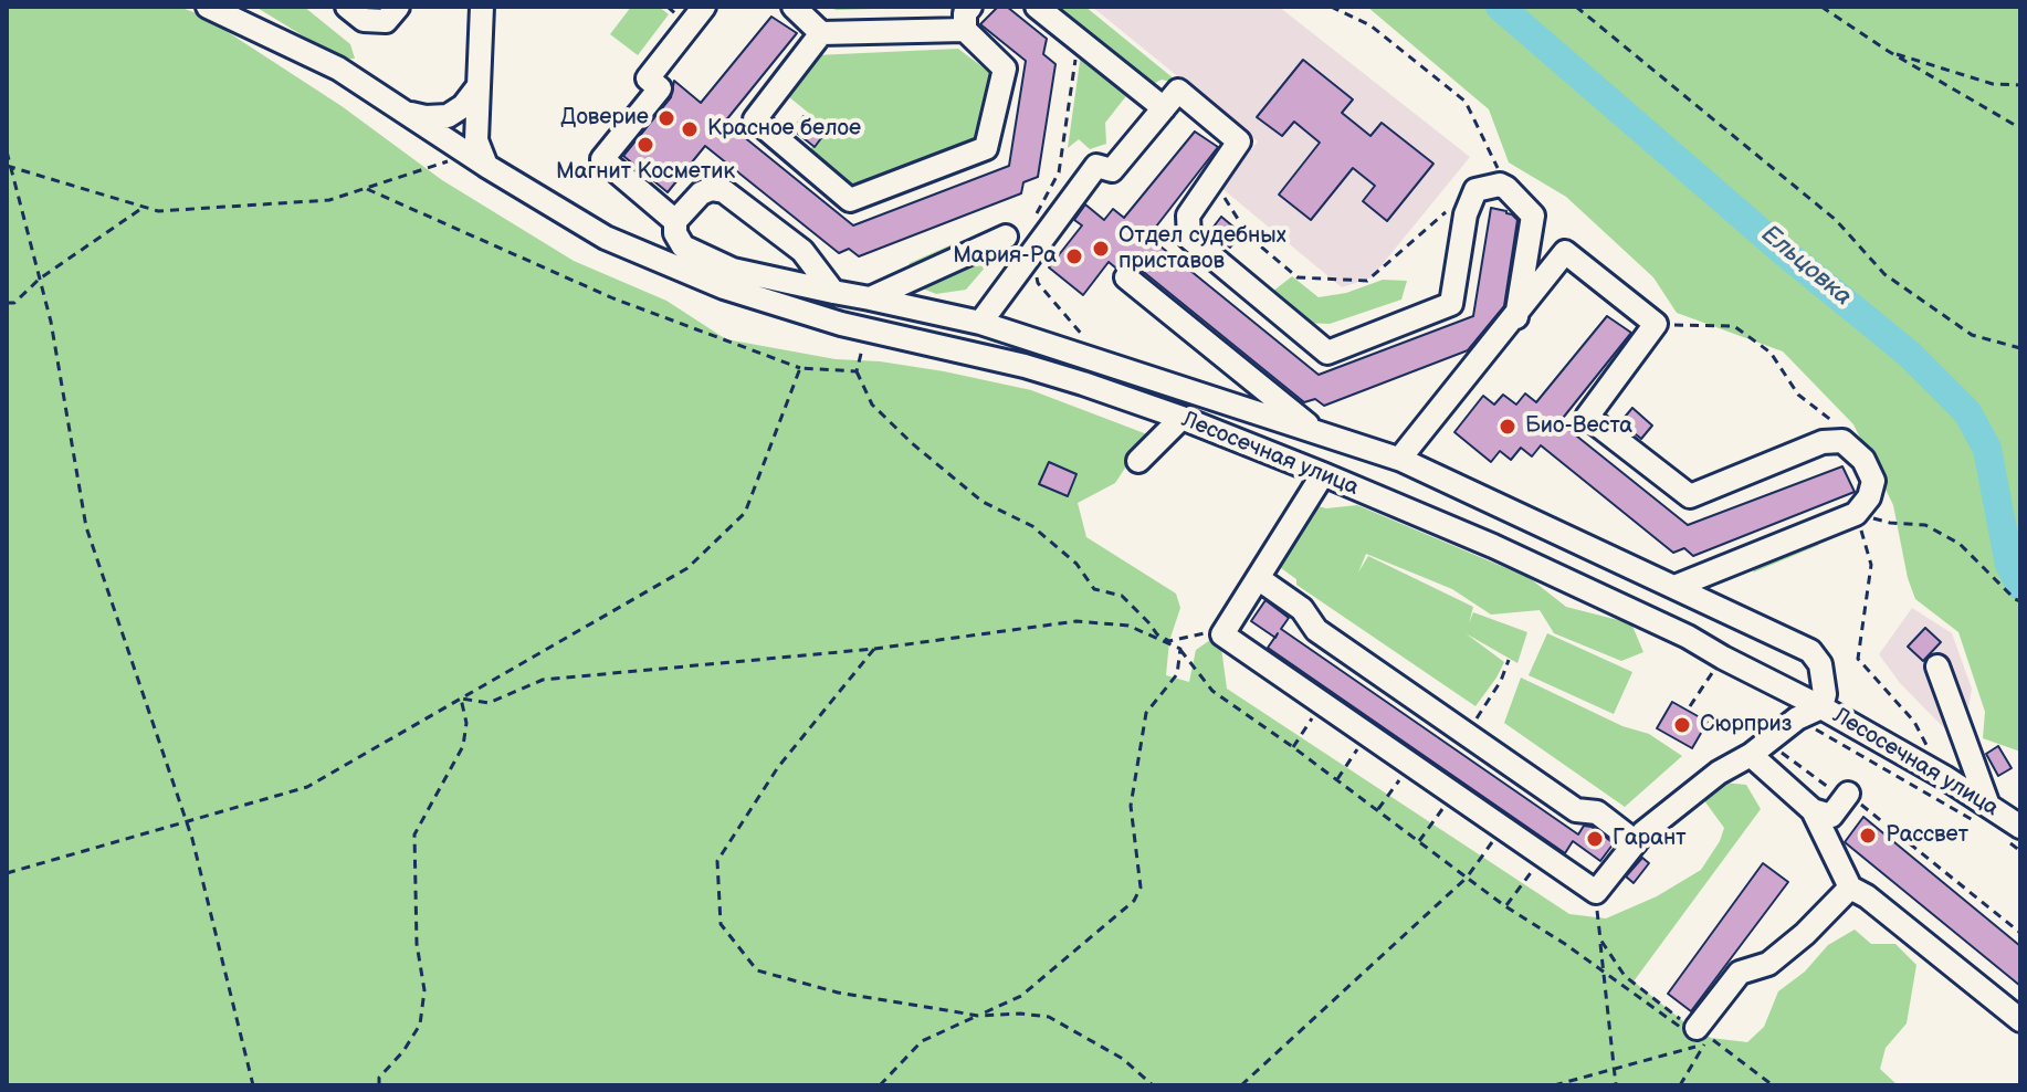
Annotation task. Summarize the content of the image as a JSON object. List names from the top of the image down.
{
  "streets": {
    "street": ["Лесосечная улица"]
  },
  "water": ["Ельцовка"],
  "places": [
    "Доверие",
    "Красное белое",
    "Магнит Косметик",
    "Отдел судебных приставов",
    "Мария-Ра",
    "Био-Веста",
    "Сюрприз",
    "Рассвет",
    "Гарант"
  ]
}
